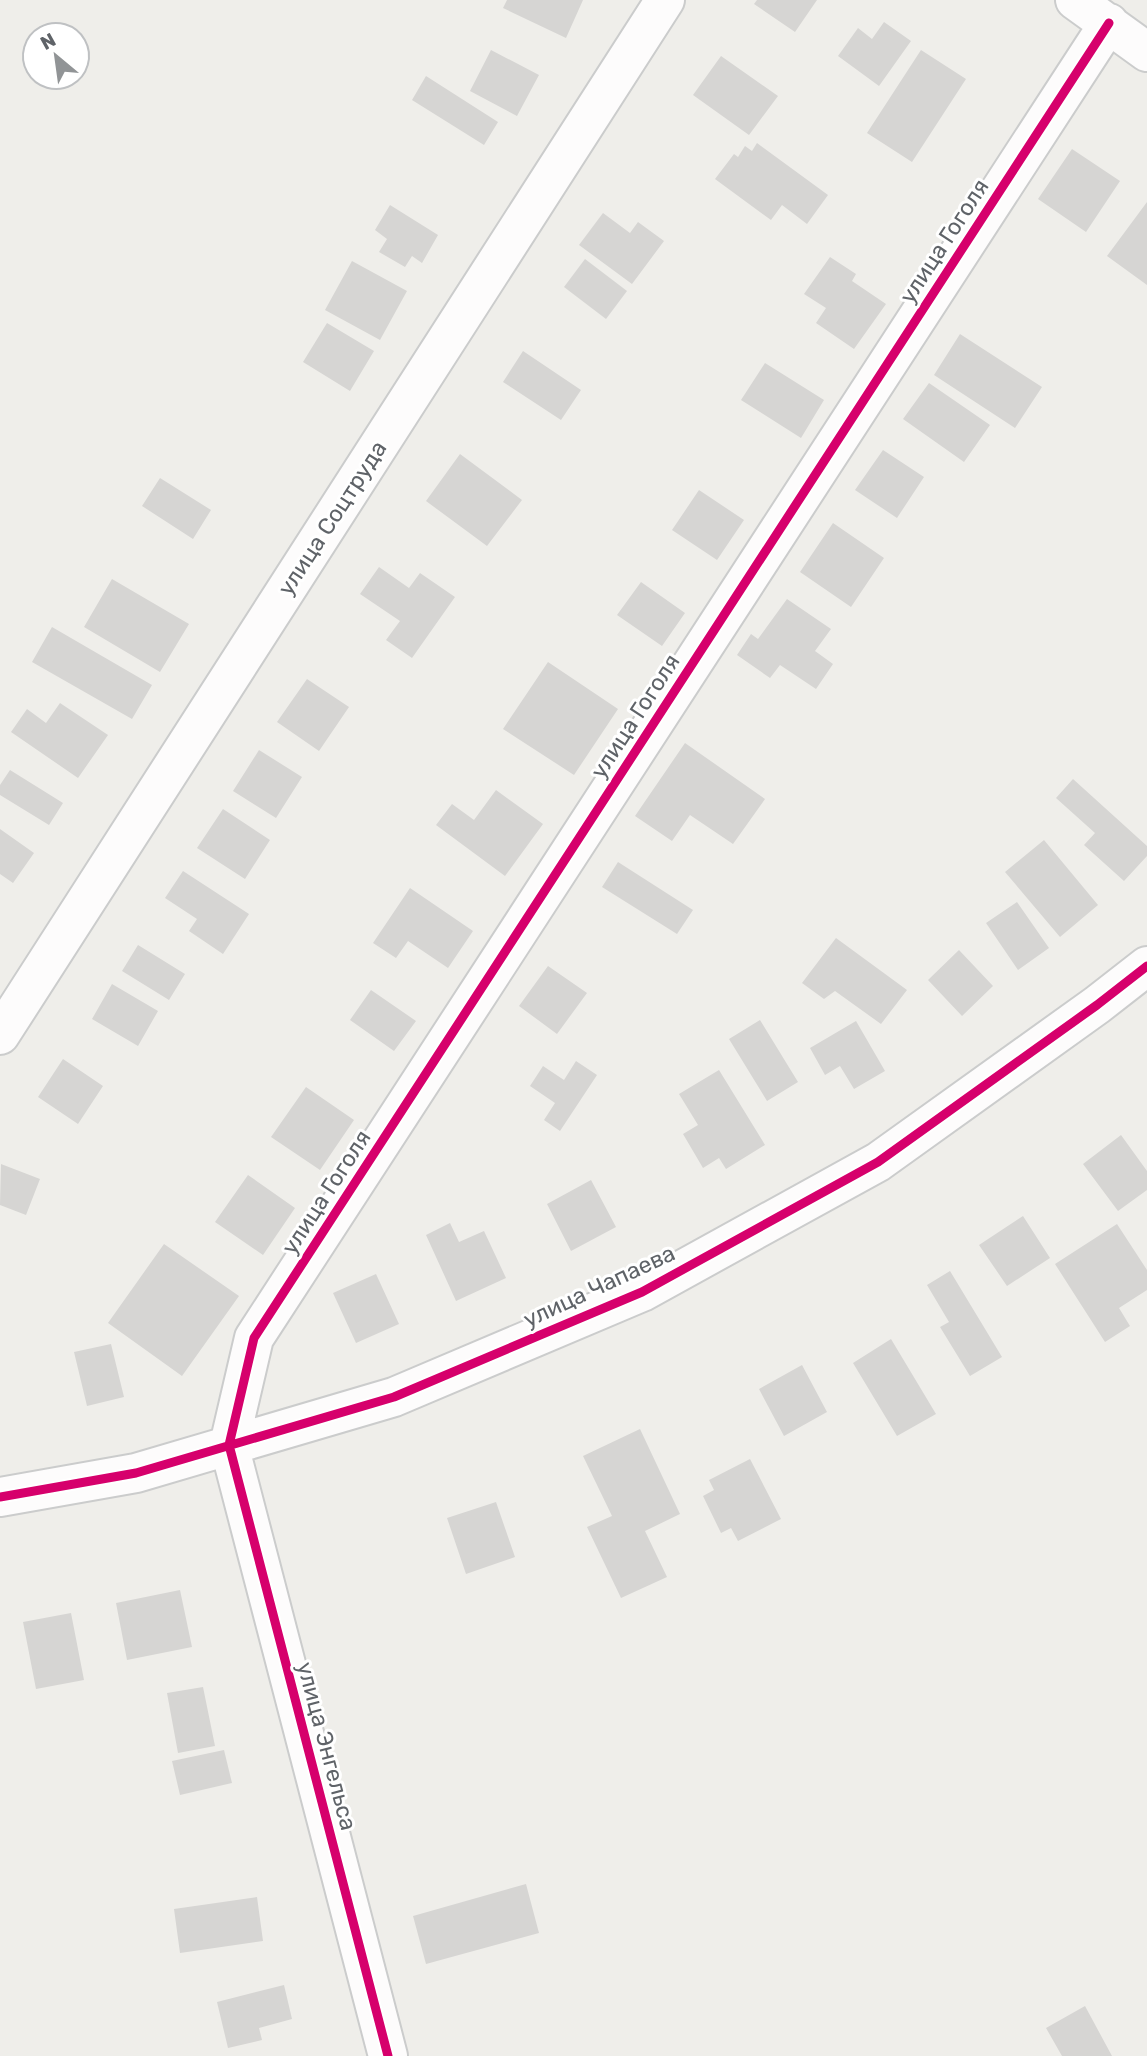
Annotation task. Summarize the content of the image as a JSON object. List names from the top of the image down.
{
  "streets": {
    "street": [
      "улица Гоголя",
      "улица Соцтруда",
      "улица Чапаева",
      "улица Энгельса"
    ]
  },
  "crossings": [
    ["улица Гоголя", "улица Чапаева"],
    ["улица Гоголя", "улица Энгельса"],
    ["улица Чапаева", "улица Энгельса"]
  ],
  "north": "top left"
}
